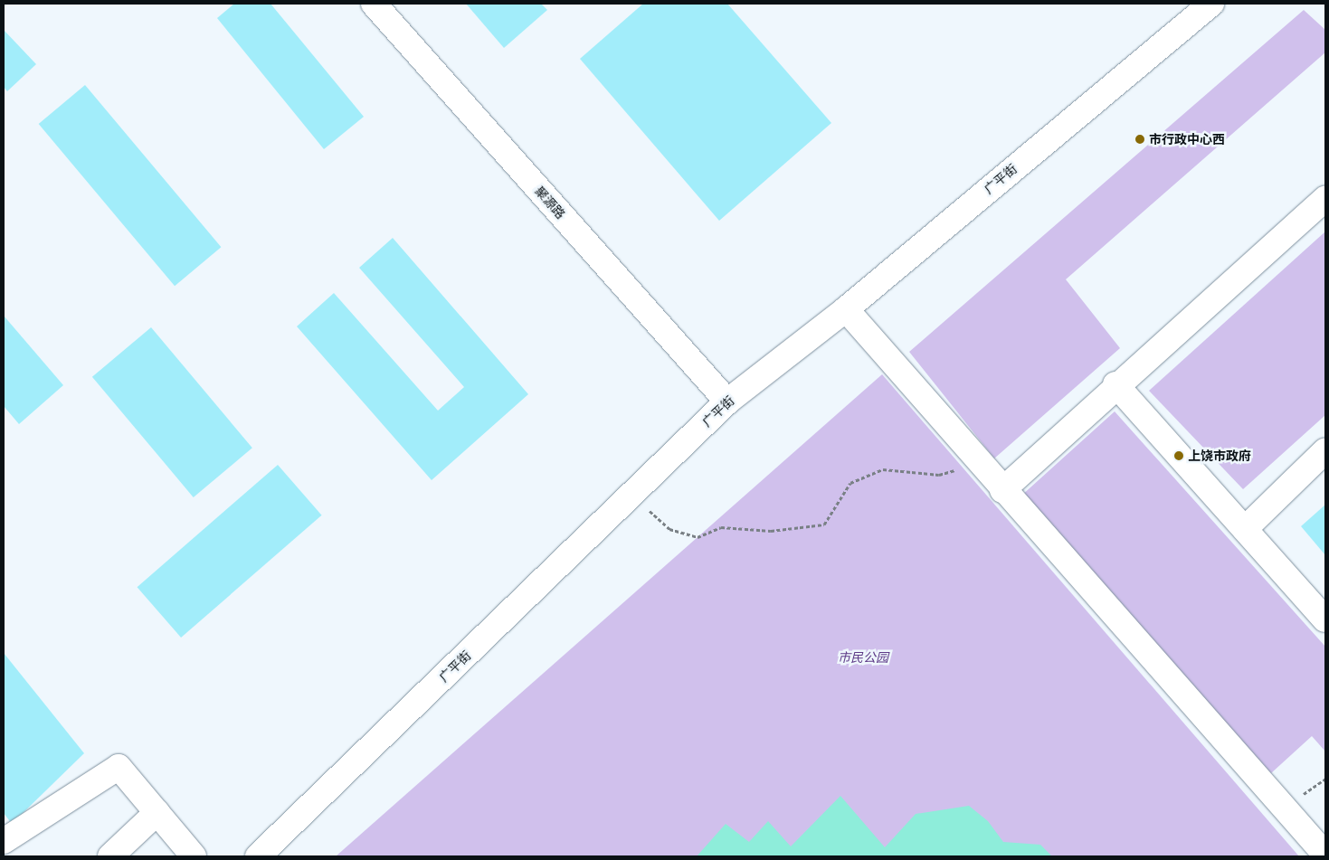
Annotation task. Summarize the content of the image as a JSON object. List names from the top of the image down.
{
  "streets": {
    "street": ["广平街", "聚源路"]
  },
  "crossings": [
    ["广平街", "聚源路"]
  ],
  "parks": ["市民公园"],
  "places": ["市行政中心西", "上饶市政府"]
}
